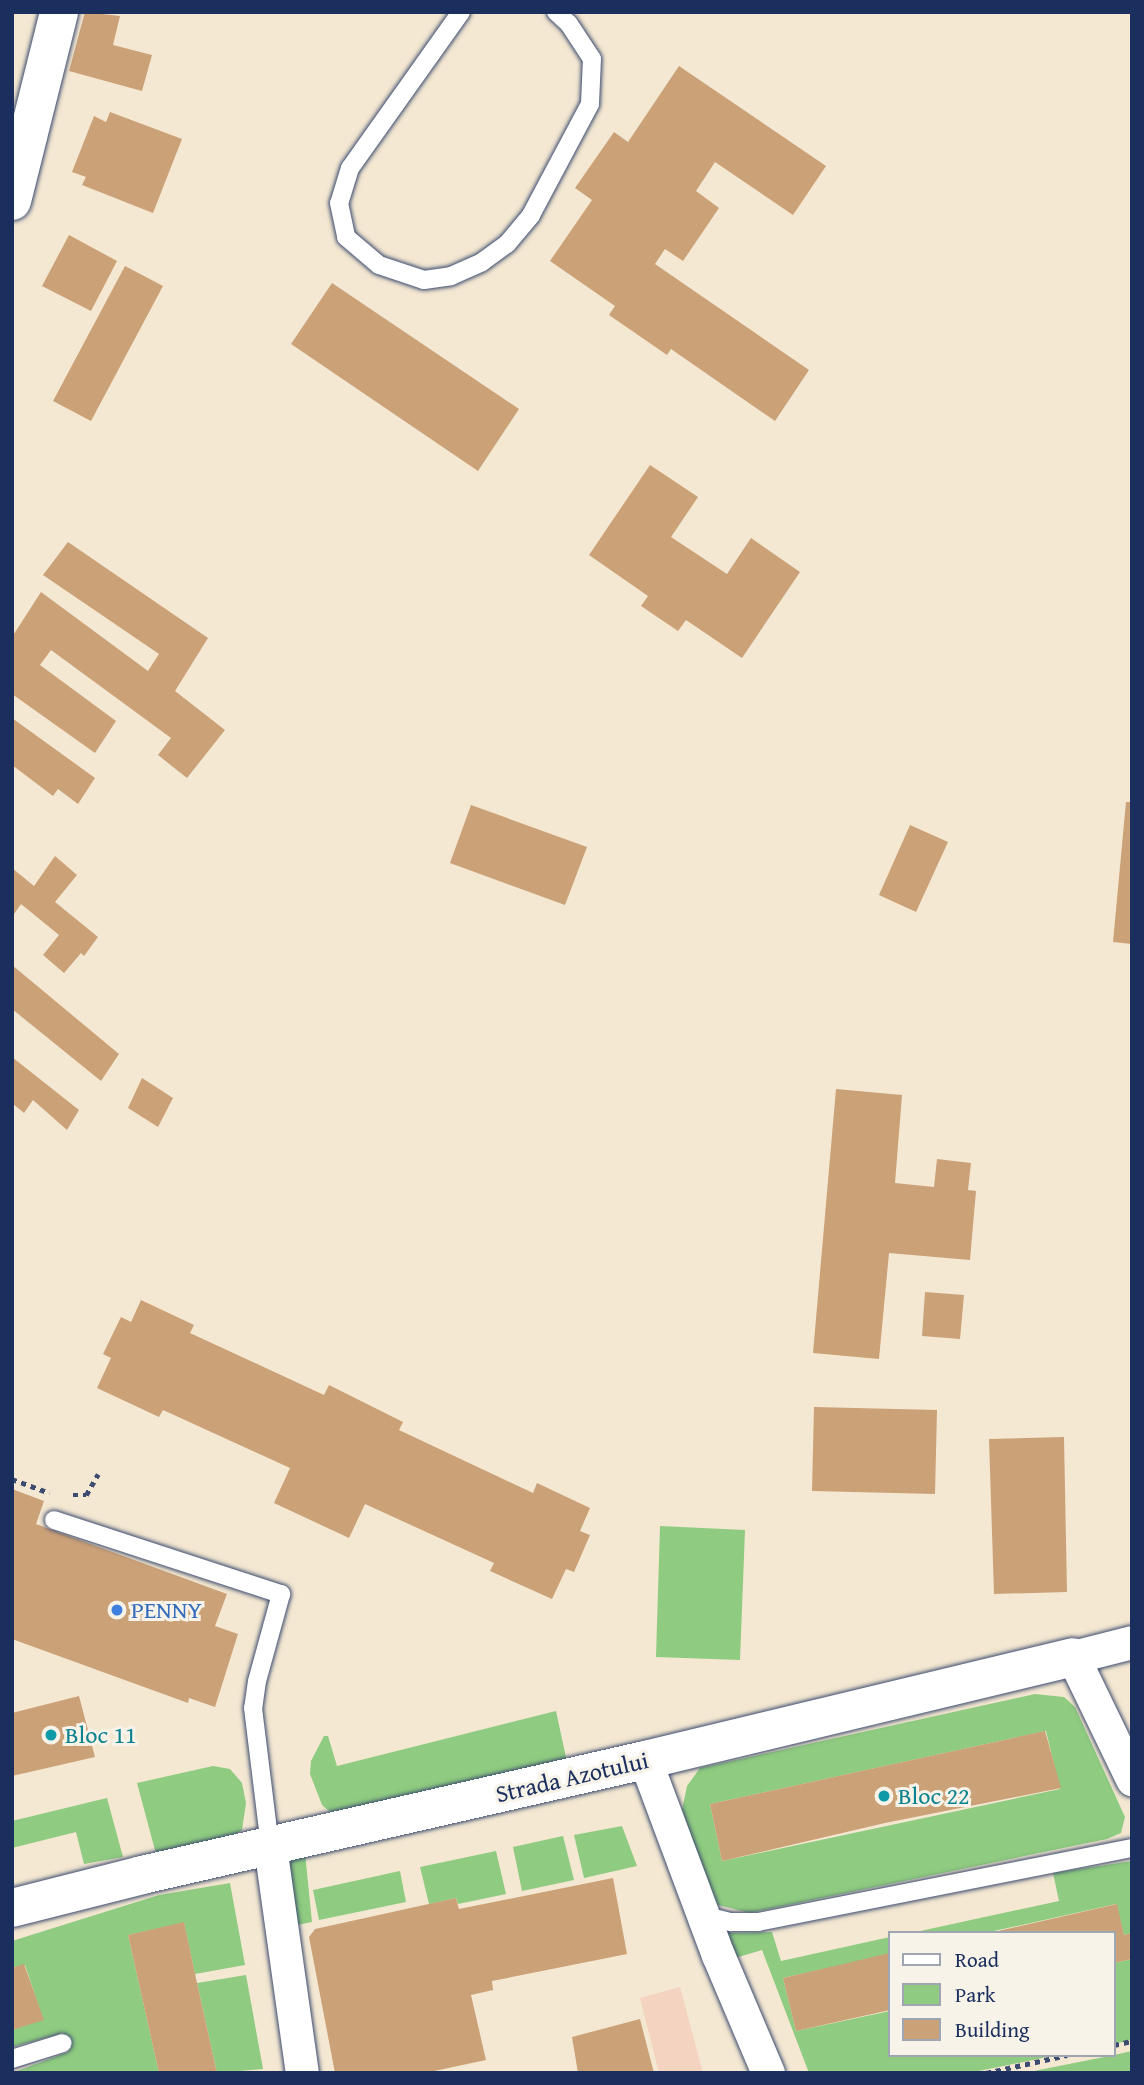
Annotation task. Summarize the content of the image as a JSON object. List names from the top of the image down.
{
  "streets": {
    "street": ["Strada Azotului"]
  },
  "places": ["PENNY", "Bloc 11", "Bloc 22"],
  "legend": ["Road", "Park", "Building"]
}
